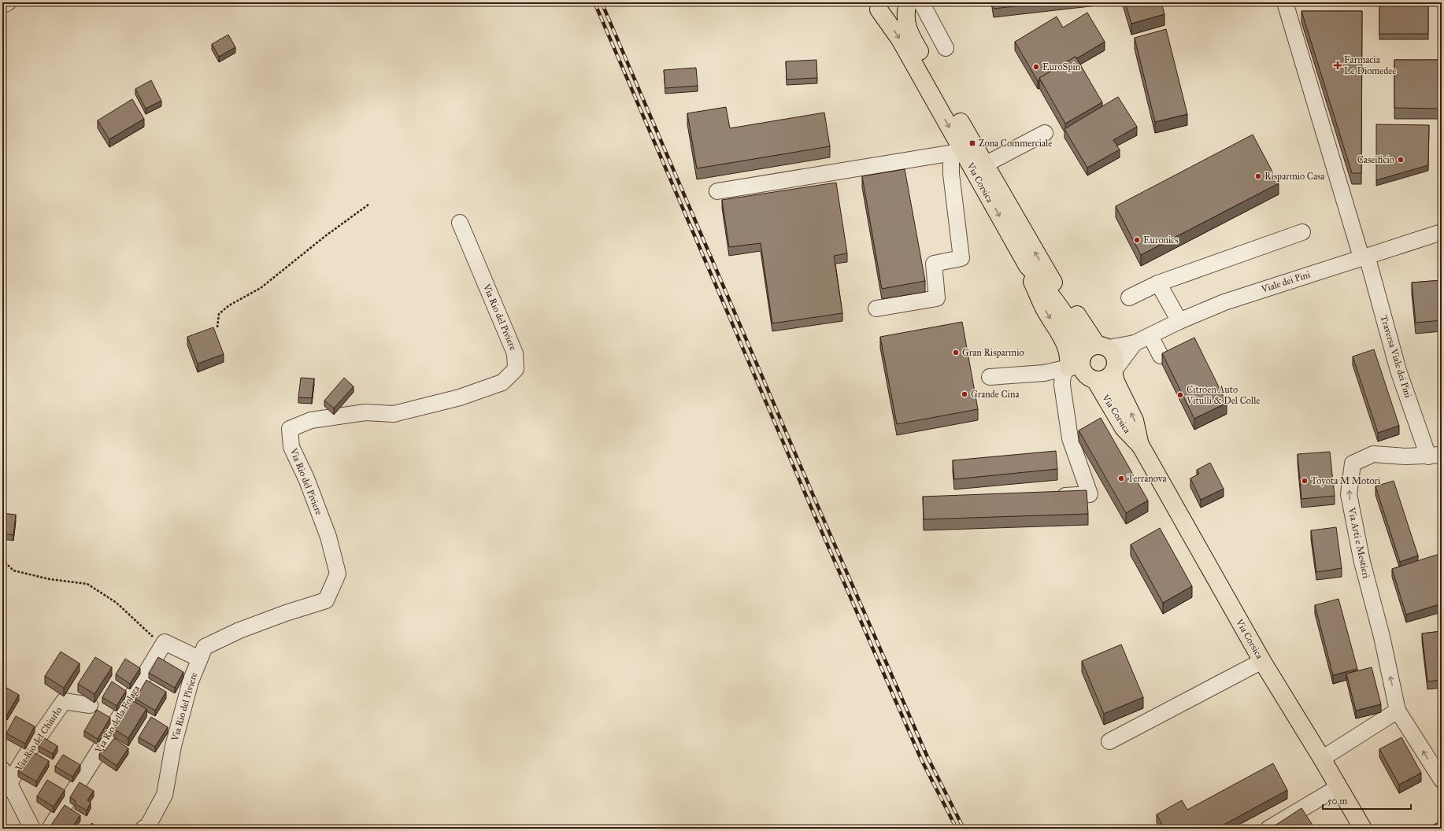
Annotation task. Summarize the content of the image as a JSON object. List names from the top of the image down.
{
  "streets": {
    "main road": ["Via Corsica"],
    "street": [
      "Viale dei Pini",
      "Via Rio del Piviere",
      "Traversa Viale dei Pini",
      "Via Arti e Mestieri",
      "Via Rio della Folaga",
      "Via Rio del Chiurlo"
    ]
  },
  "crossings": [
    ["Via Corsica", "Viale dei Pini"],
    ["Viale dei Pini", "Traversa Viale dei Pini"],
    ["Traversa Viale dei Pini", "Via Arti e Mestieri"]
  ],
  "places": {
    "health": ["Farmacia Le Diomedee"],
    "other": [
      "EuroSpin",
      "Caseificio",
      "Risparmio Casa",
      "Euronics",
      "Gran Risparmio",
      "Grande Cina",
      "Citroen Auto Vitulli & Del Colle",
      "Terranova",
      "Toyota M Motori"
    ],
    "transit": ["Zona Commerciale"]
  },
  "scale_bar": "50 m"
}
